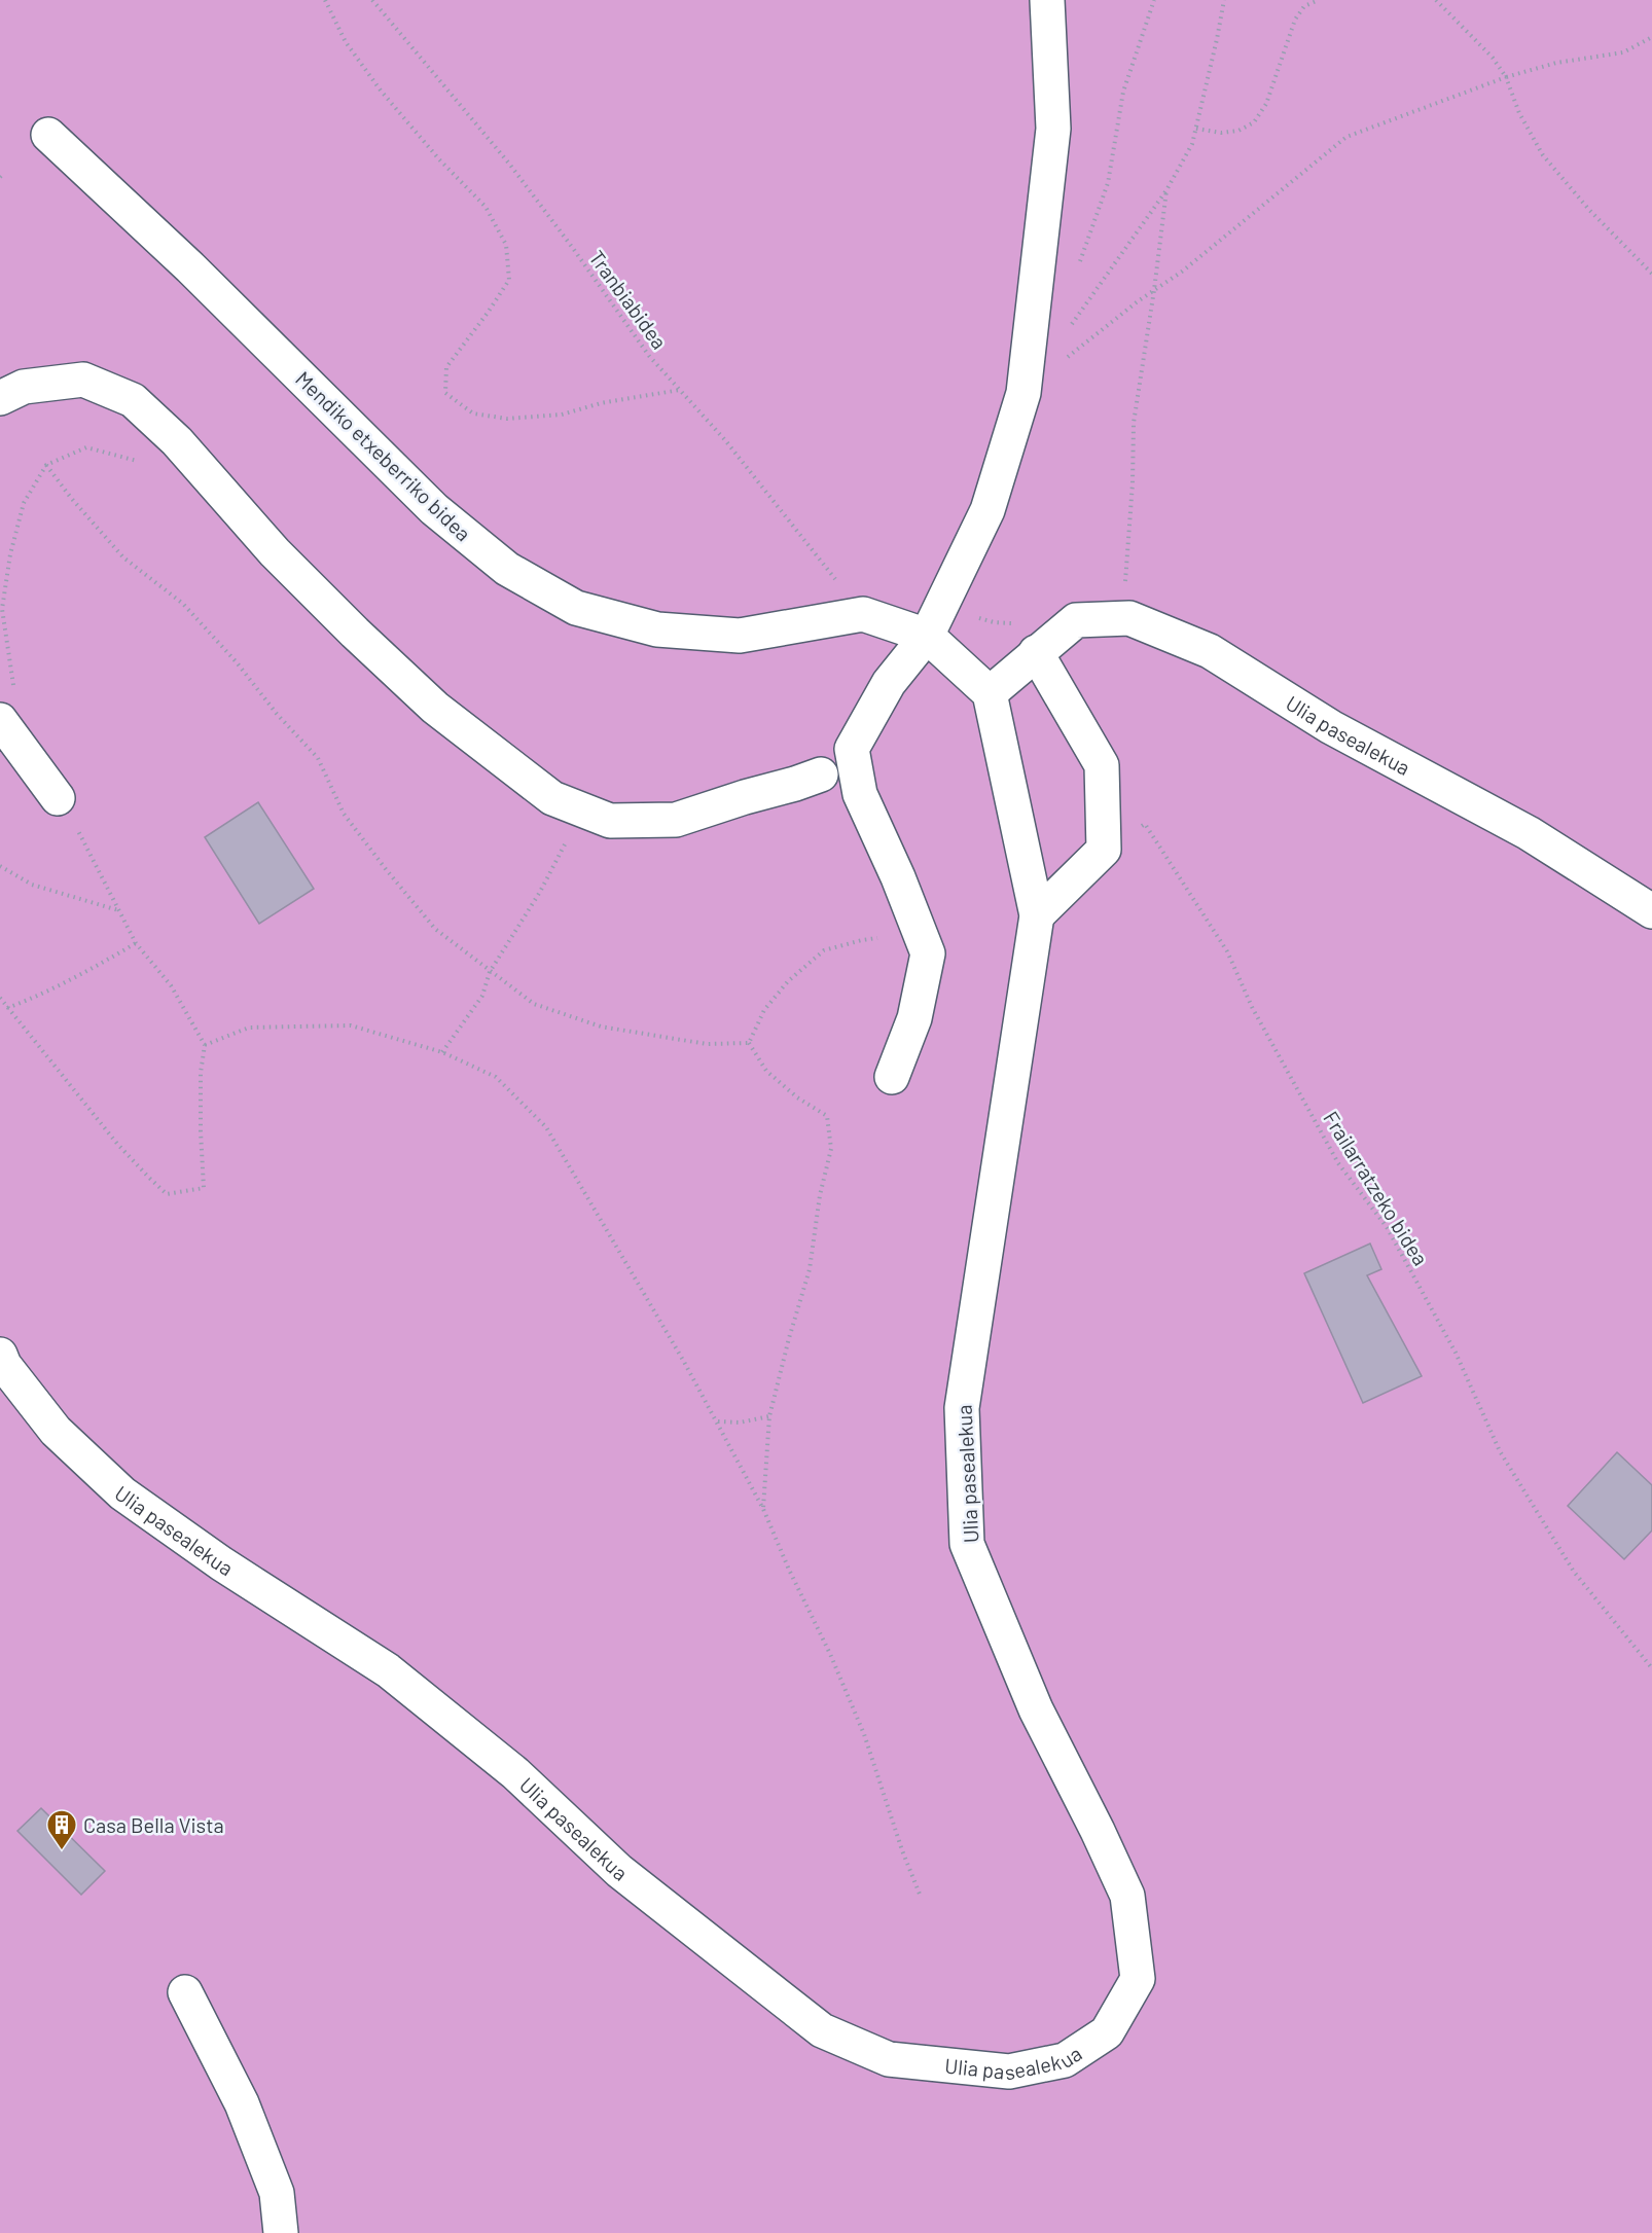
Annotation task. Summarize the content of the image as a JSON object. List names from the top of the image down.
{
  "streets": {
    "street": ["Mendiko etxeberriko bidea", "Ulia pasealekua"],
    "path": ["Tranbiabidea", "Frailarratzeko bidea"]
  },
  "crossings": [
    ["Tranbiabidea", "Mendiko etxeberriko bidea"]
  ],
  "places": {
    "building": ["Casa Bella Vista"]
  }
}
